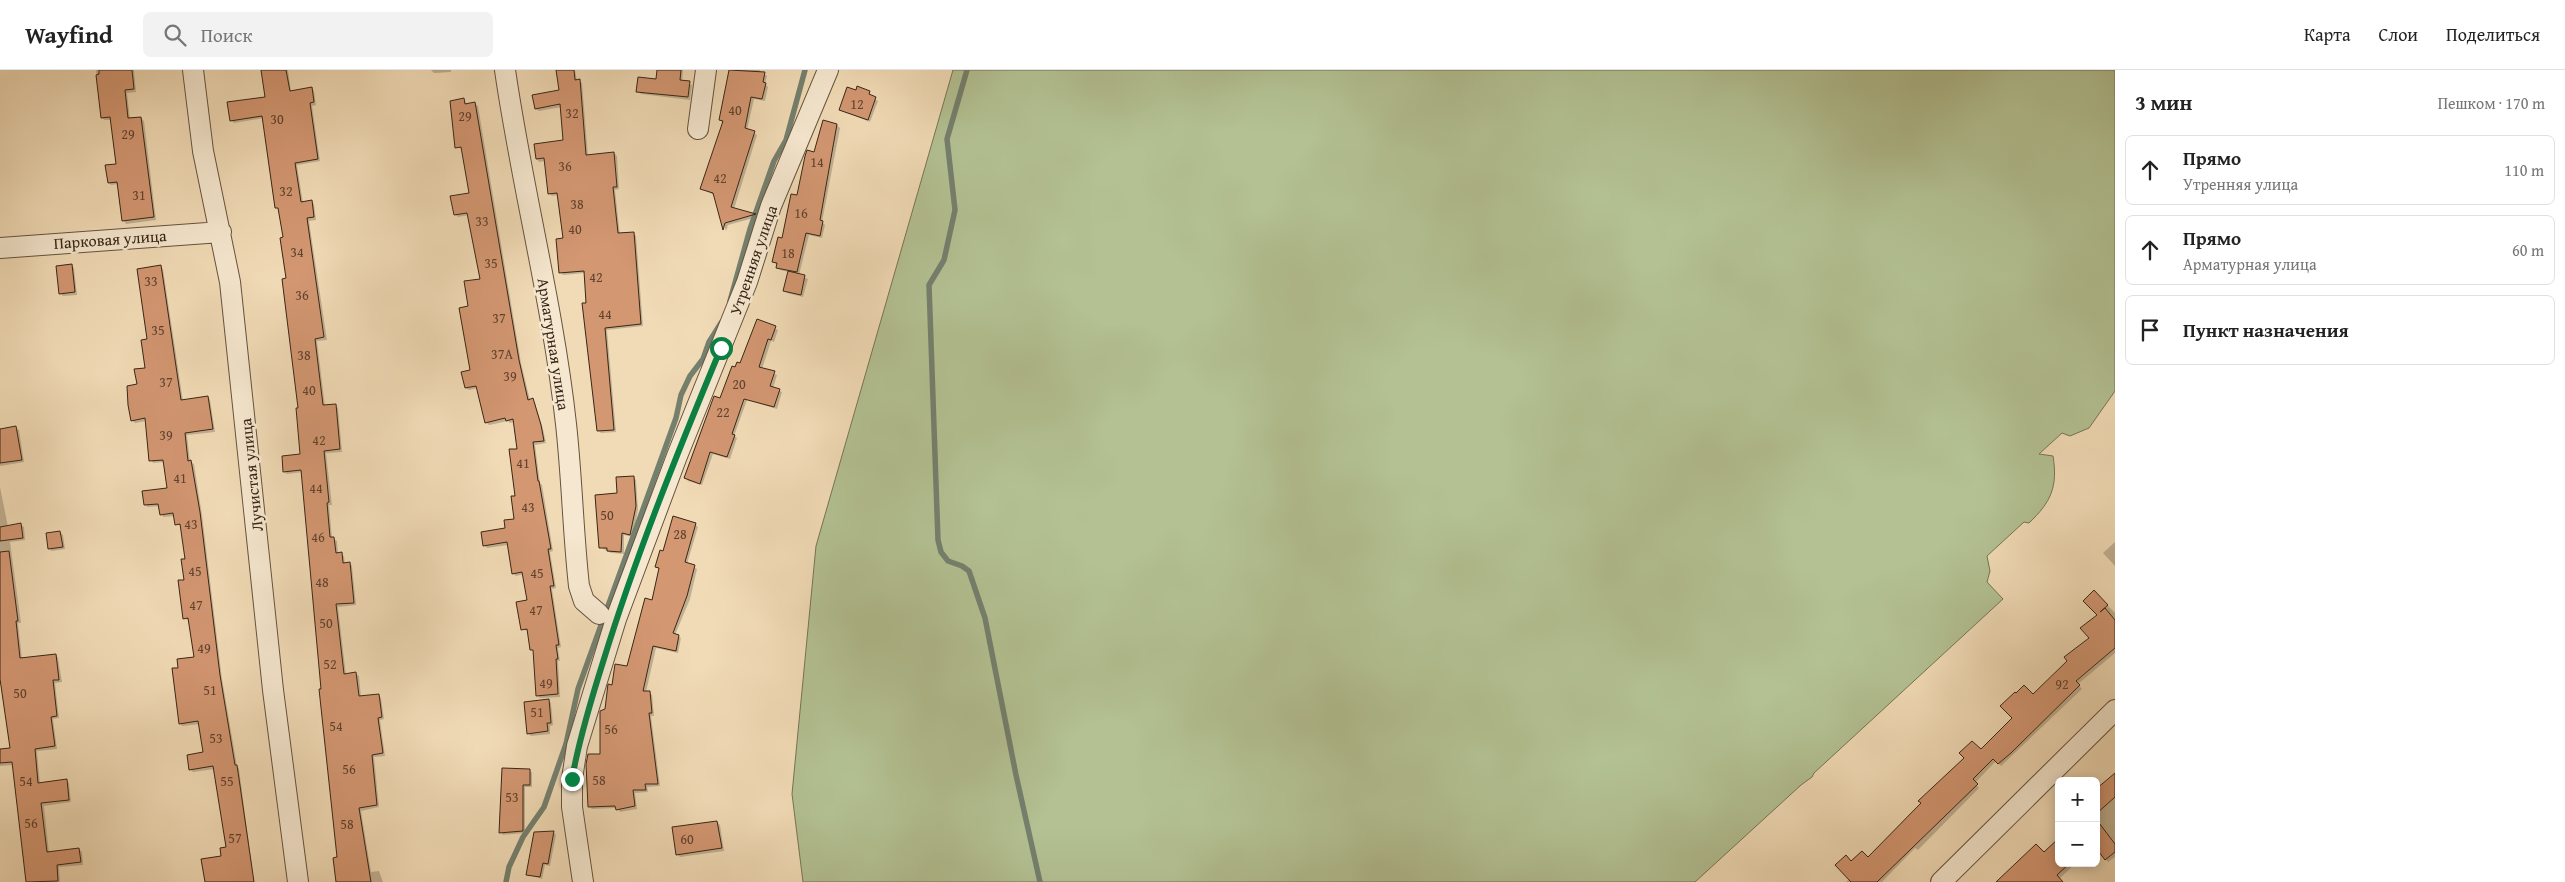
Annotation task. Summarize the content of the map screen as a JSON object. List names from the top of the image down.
{
  "streets": {
    "street": [
      "Парковая улица",
      "Утренняя улица",
      "Арматурная улица",
      "Лучистая улица"
    ]
  },
  "crossings": [
    ["Парковая улица", "Лучистая улица"],
    ["Утренняя улица", "Арматурная улица"]
  ],
  "house_numbers": [
    "12",
    "40",
    "32",
    "29",
    "30",
    "29",
    "14",
    "36",
    "42",
    "32",
    "31",
    "38",
    "16",
    "33",
    "40",
    "34",
    "18",
    "35",
    "42",
    "33",
    "36",
    "44",
    "37",
    "35",
    "37А",
    "38",
    "39",
    "37",
    "20",
    "40",
    "22",
    "39",
    "42",
    "41",
    "41",
    "44",
    "43",
    "50",
    "43",
    "28",
    "46",
    "45",
    "45",
    "48",
    "47",
    "47",
    "50",
    "49",
    "52",
    "49",
    "92",
    "51",
    "50",
    "51",
    "54",
    "56",
    "53",
    "56",
    "58",
    "54",
    "55",
    "53",
    "56",
    "58",
    "57",
    "60"
  ],
  "page": {
    "header": "Wayfind",
    "search": "Поиск",
    "nav": ["Карта", "Слои", "Поделиться"],
    "heading": ["3 мин", "Пешком · 170 m"],
    "list": [
      ["Прямо", "Утренняя улица", "110 m"],
      ["Прямо", "Арматурная улица", "60 m"],
      "Пункт назначения"
    ],
    "map_buttons": ["+", "−"]
  }
}
